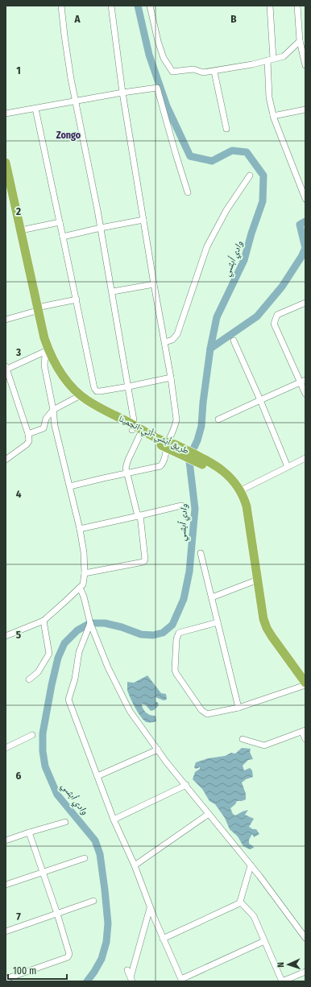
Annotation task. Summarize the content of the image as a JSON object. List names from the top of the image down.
{
  "districts": ["Zongo"],
  "water": ["وادي أبشي"],
  "scale_bar": "100 m",
  "north": "left",
  "grid": {
    "columns": ["A", "B"],
    "rows": [
      "1",
      "2",
      "3",
      "4",
      "5",
      "6",
      "7"
    ]
  }
}
